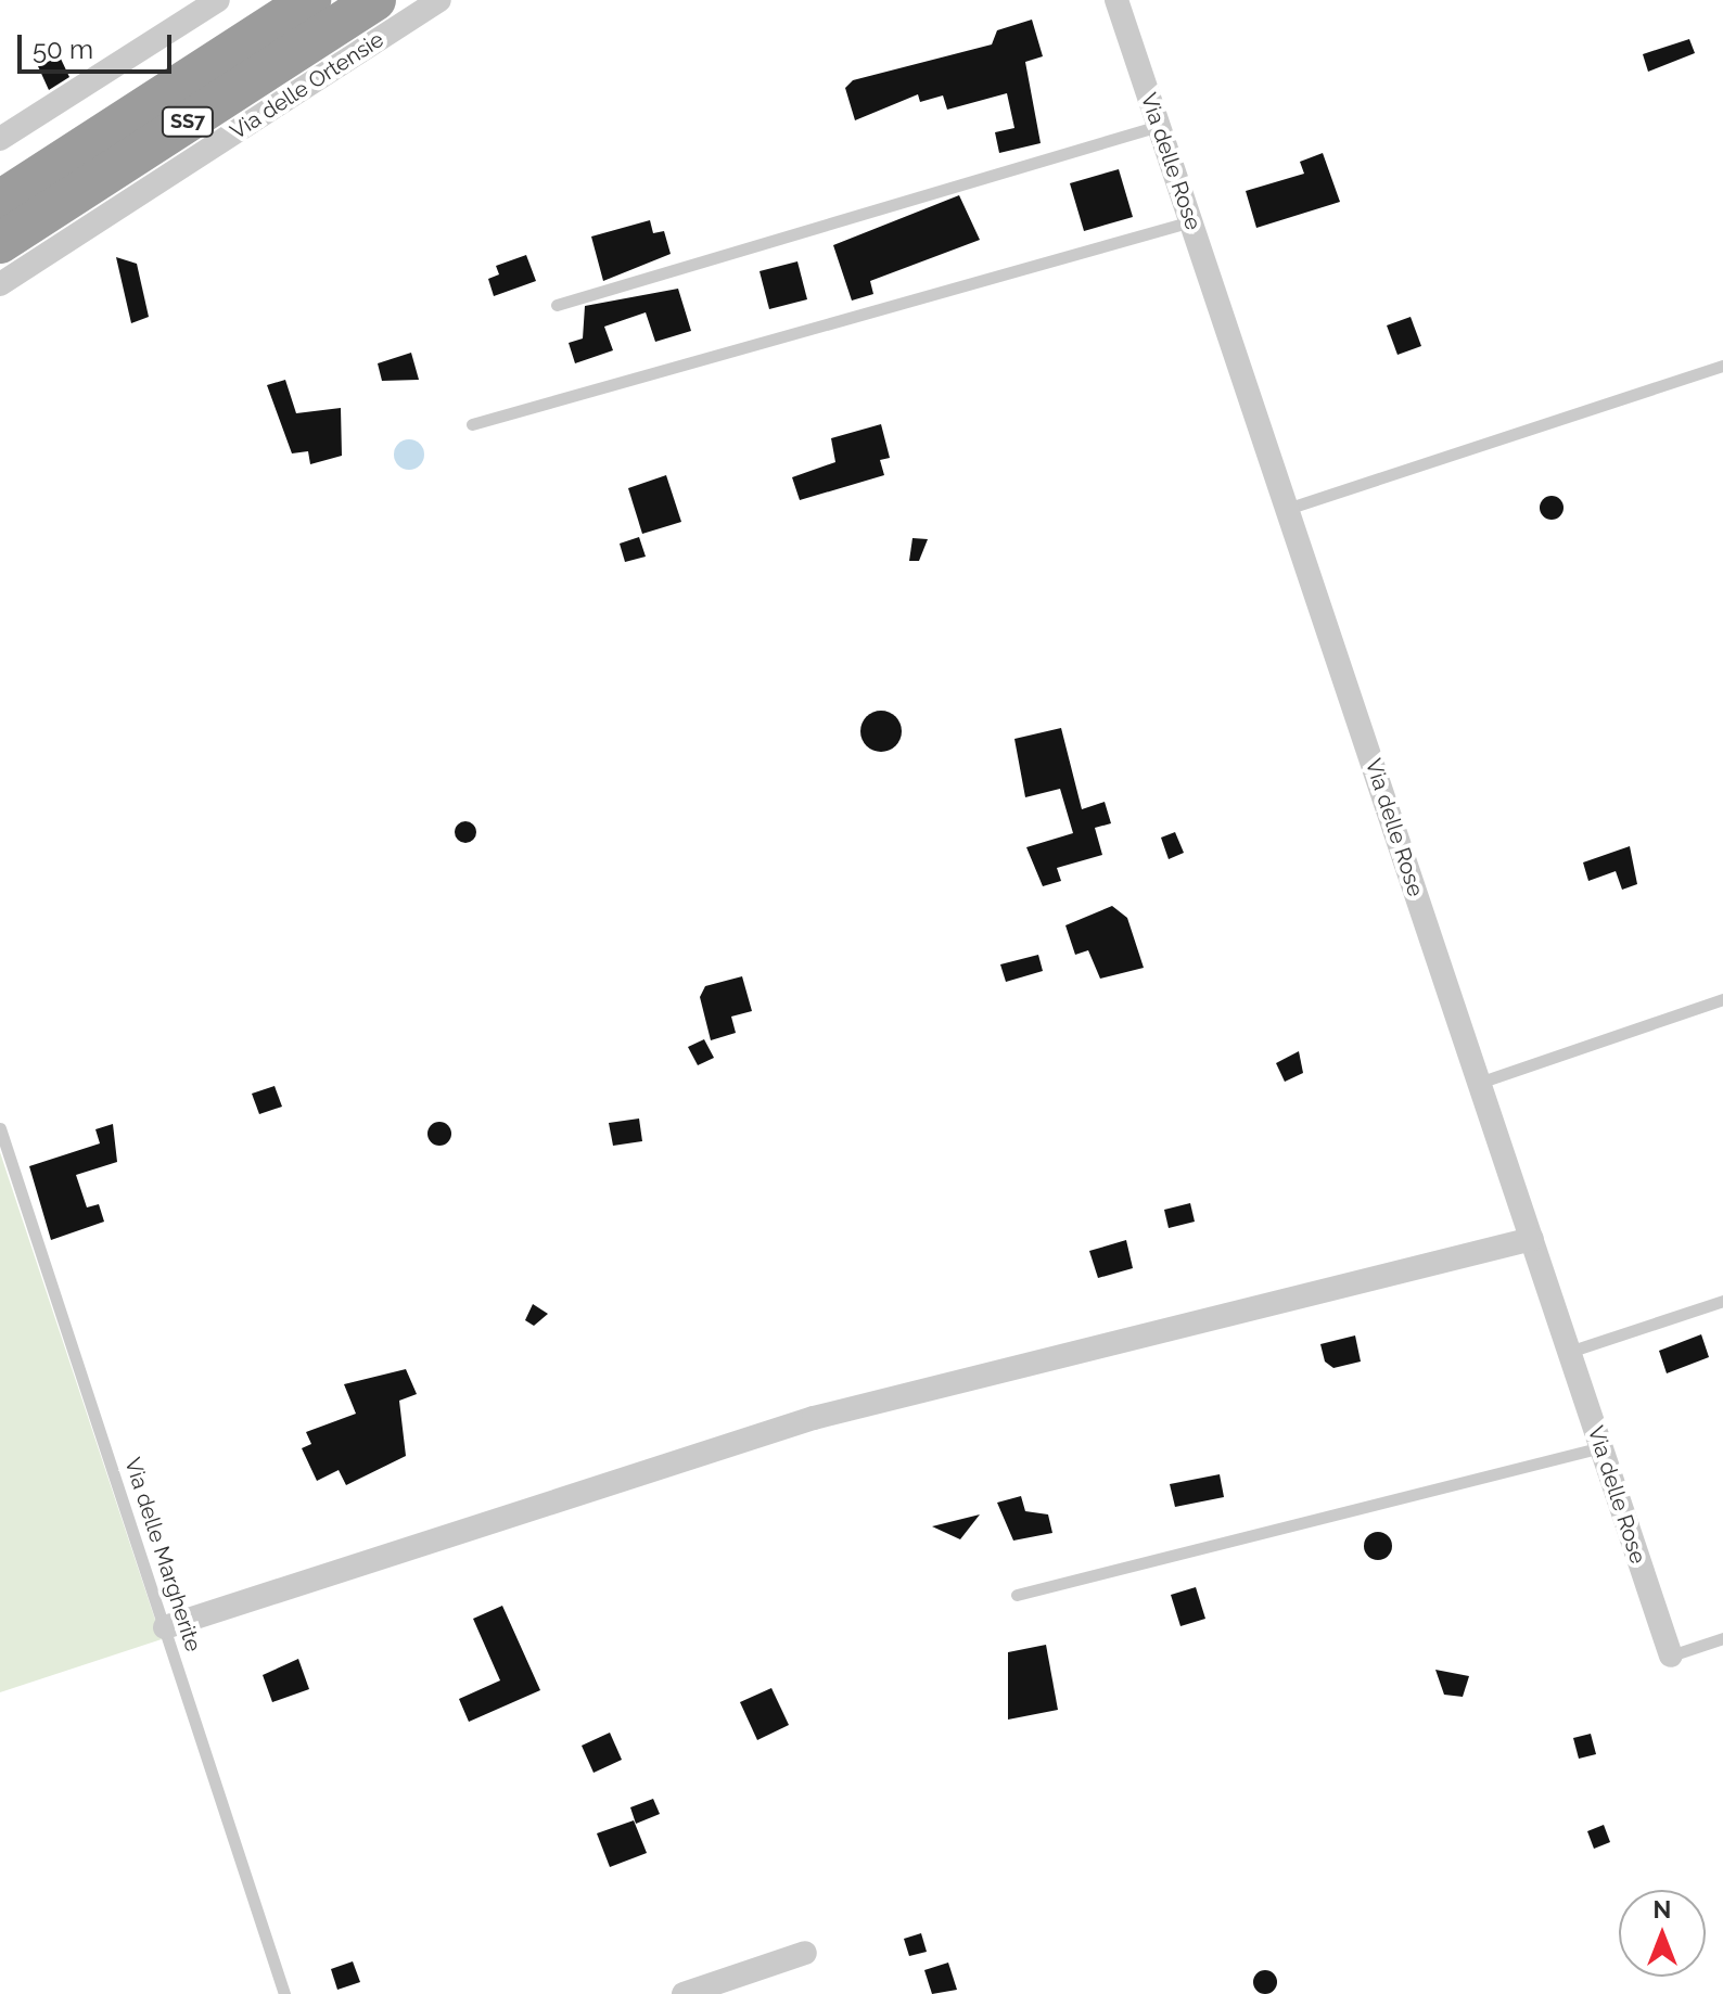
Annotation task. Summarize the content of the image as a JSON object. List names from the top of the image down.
{
  "streets": {
    "highway": ["SS7"],
    "street": ["Via delle Ortensie", "Via delle Rose"],
    "lane": ["Via delle Margherite"]
  },
  "scale_bar": "50 m",
  "north": "top"
}
